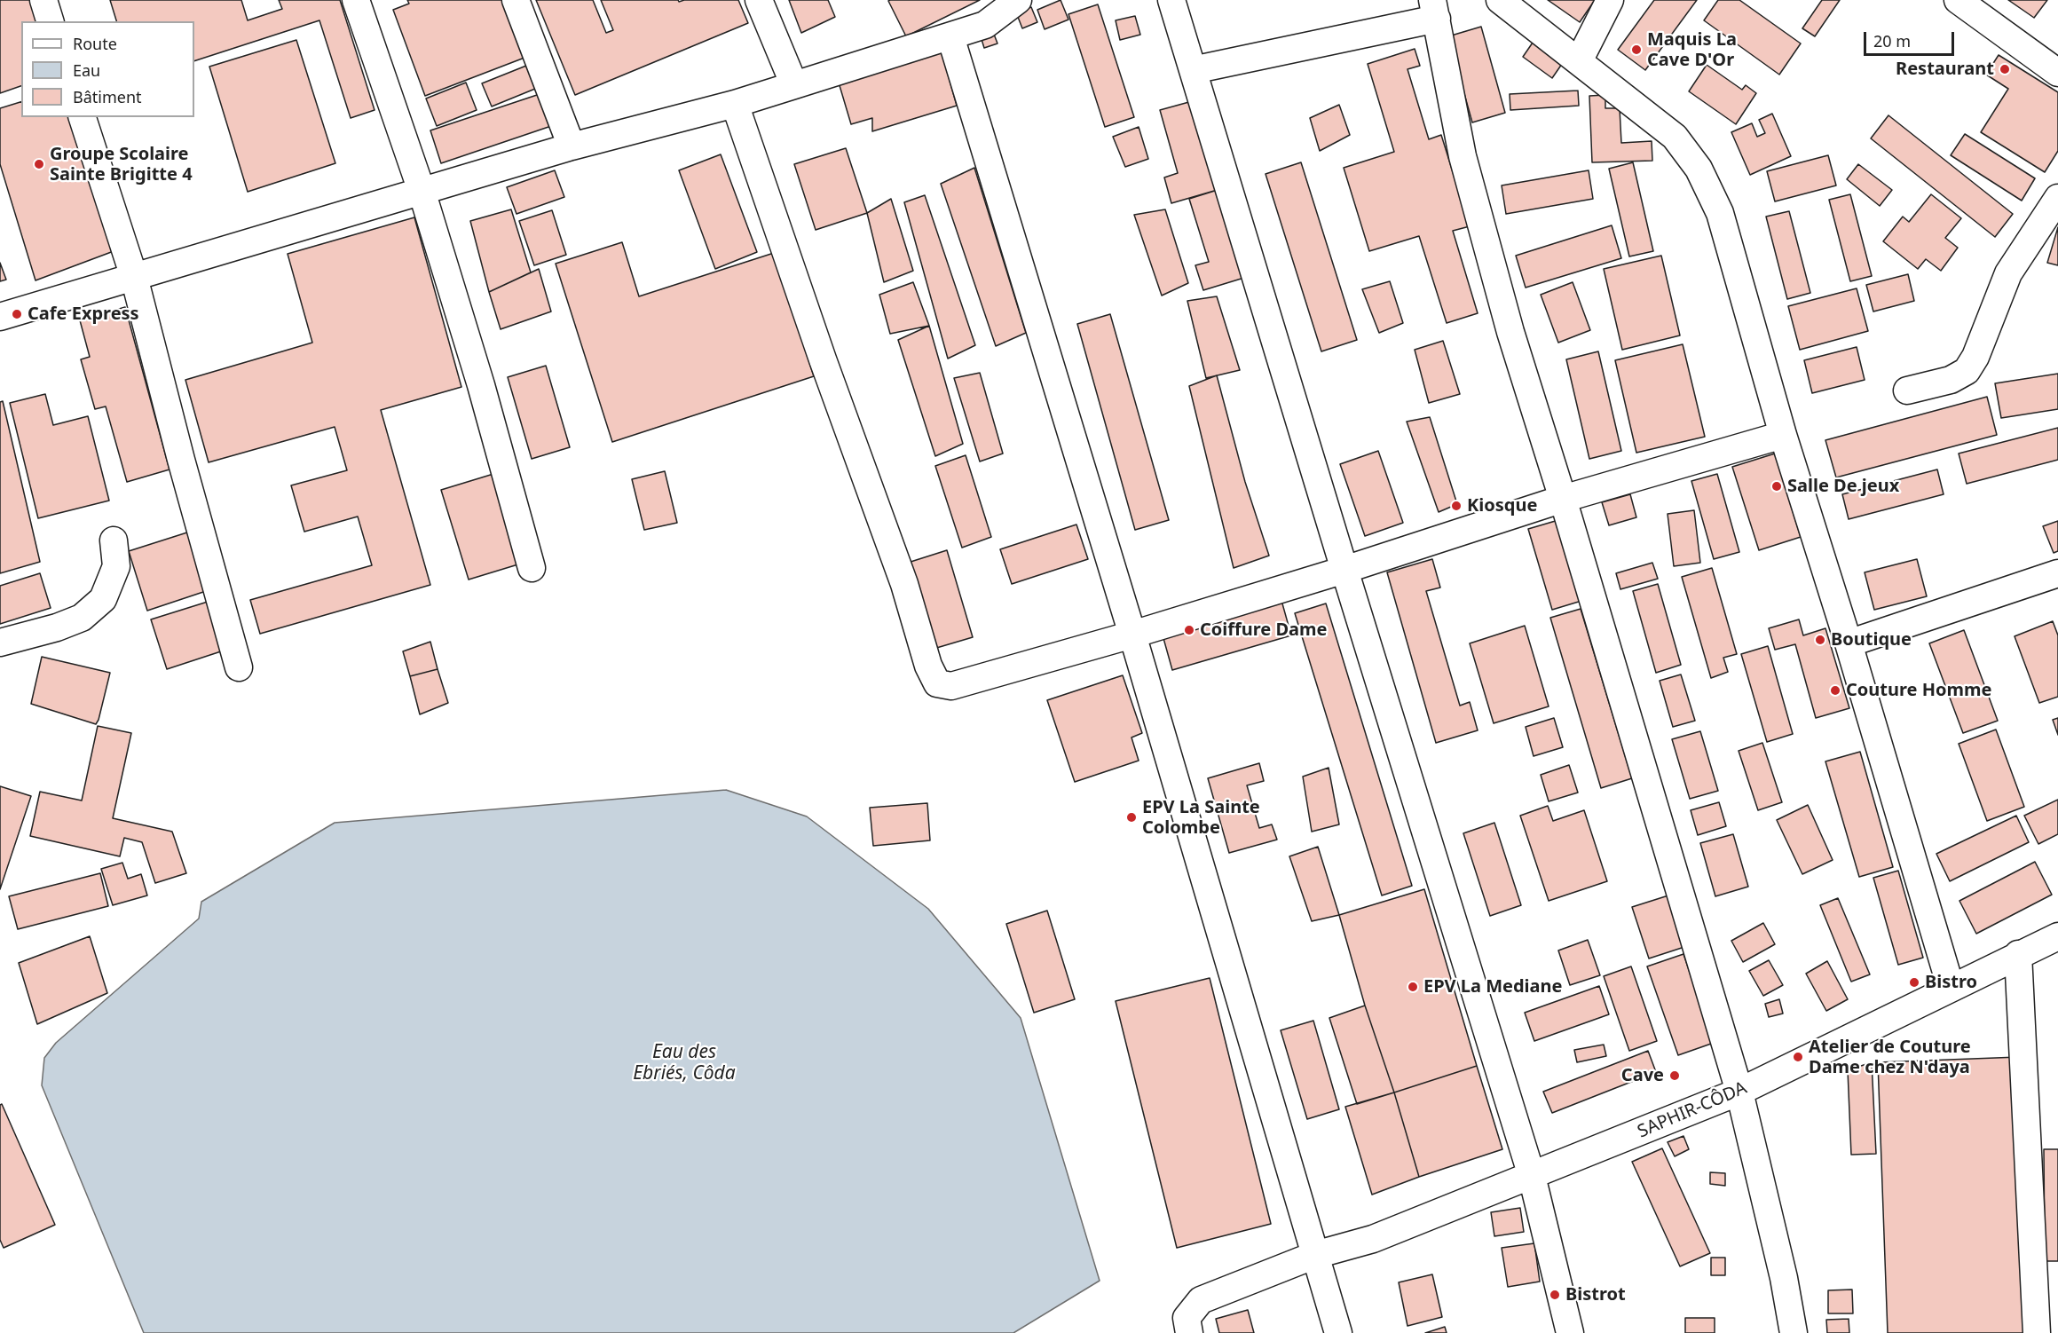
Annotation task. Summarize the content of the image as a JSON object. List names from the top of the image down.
{
  "streets": {
    "street": ["SAPHIR-CÔDA"]
  },
  "water": ["Eau des Ebriés, Côda"],
  "places": [
    "Maquis La Cave D'Or",
    "Restaurant",
    "Groupe Scolaire Sainte Brigitte 4",
    "Cafe Express",
    "Salle De jeux",
    "Kiosque",
    "Coiffure Dame",
    "Boutique",
    "Couture Homme",
    "EPV La Sainte Colombe",
    "Bistro",
    "EPV La Mediane",
    "Atelier de Couture Dame chez N'daya",
    "Cave",
    "Bistrot"
  ],
  "legend": ["Route", "Eau", "Bâtiment"],
  "scale_bar": "20 m"
}
